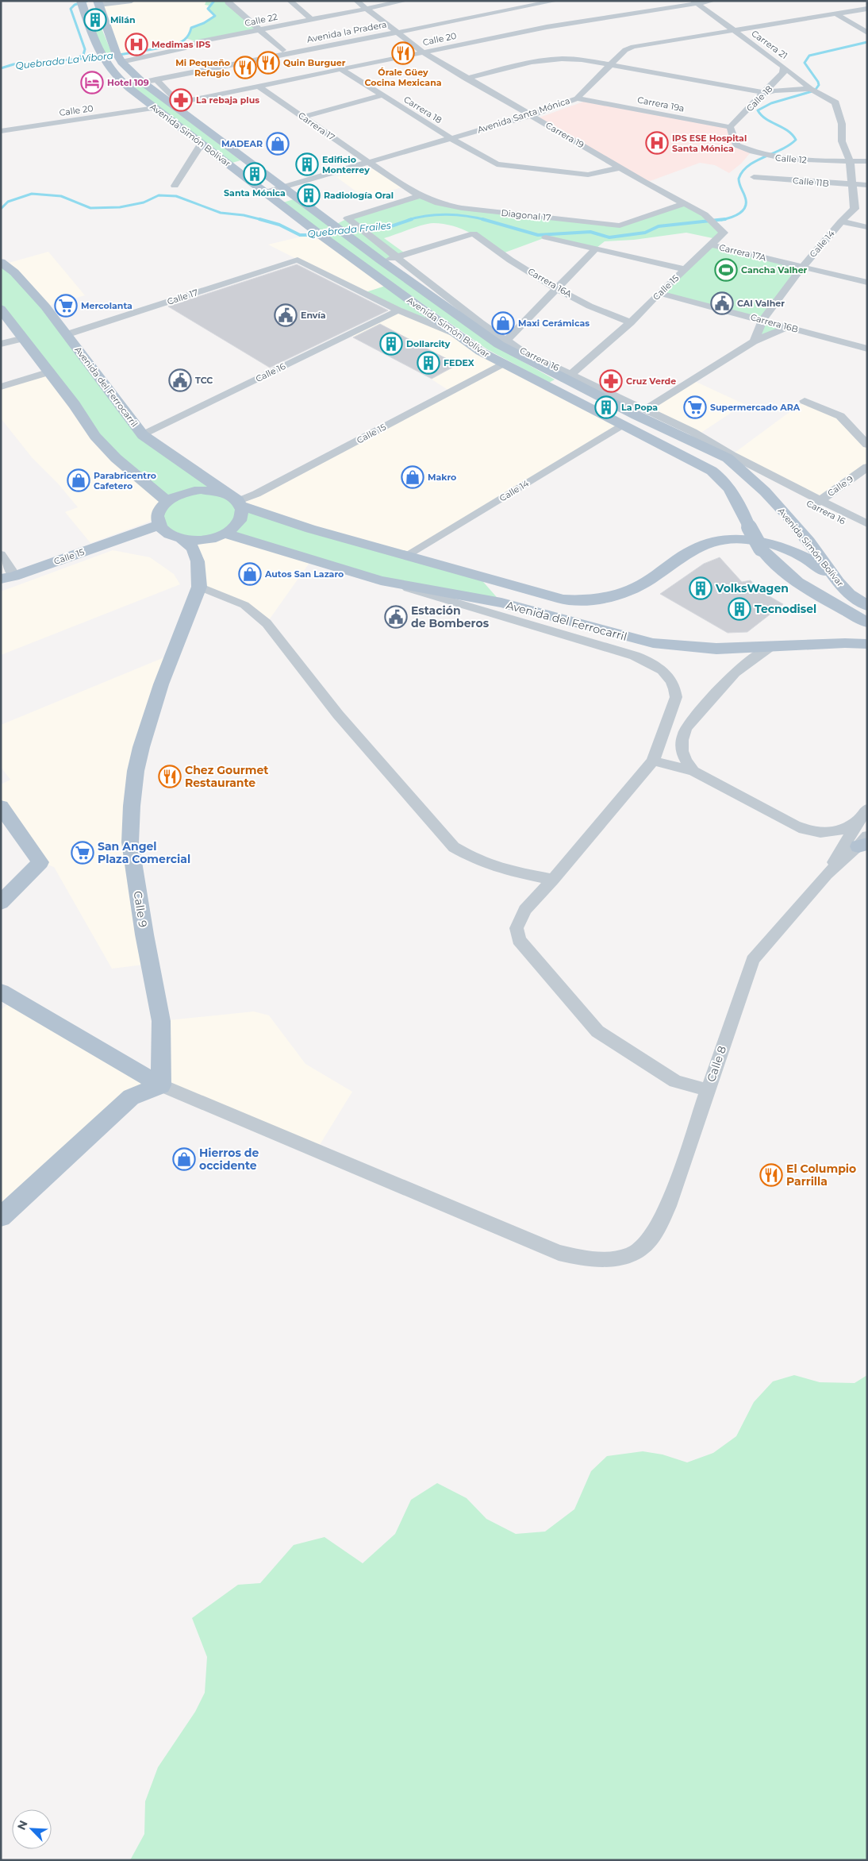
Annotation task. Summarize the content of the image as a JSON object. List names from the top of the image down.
{
  "streets": {
    "main road": [
      "Avenida Simón Bolívar",
      "Calle 15",
      "Avenida del Ferrocarril",
      "Calle 9"
    ],
    "street": [
      "Calle 22",
      "Avenida la Pradera",
      "Calle 20",
      "Carrera 21",
      "Calle 18",
      "Carrera 19a",
      "Carrera 18",
      "Avenida Santa Mónica",
      "Carrera 17",
      "Carrera 19",
      "Calle 12",
      "Calle 11B",
      "Diagonal 17",
      "Calle 14",
      "Carrera 17A",
      "Carrera 16A",
      "Calle 17",
      "Carrera 16B",
      "Carrera 16",
      "Calle 16",
      "Calle 8"
    ]
  },
  "crossings": [
    ["Calle 22", "Avenida Simón Bolívar"],
    ["Calle 22", "Carrera 19"],
    ["Avenida la Pradera", "Avenida Simón Bolívar"],
    ["Avenida la Pradera", "Carrera 19"],
    ["Calle 20", "Carrera 21"],
    ["Calle 20", "Carrera 18"],
    ["Calle 20", "Carrera 17"],
    ["Calle 20", "Avenida Simón Bolívar"],
    ["Calle 20", "Carrera 19"],
    ["Carrera 21", "Calle 18"],
    ["Carrera 21", "Avenida Santa Mónica"],
    ["Carrera 21", "Calle 12"],
    ["Calle 18", "Carrera 19a"],
    ["Calle 18", "Calle 12"],
    ["Carrera 19a", "Avenida Santa Mónica"],
    ["Carrera 19a", "Calle 12"],
    ["Carrera 18", "Avenida Santa Mónica"],
    ["Carrera 18", "Carrera 19"],
    ["Avenida Santa Mónica", "Carrera 17"],
    ["Avenida Santa Mónica", "Avenida Simón Bolívar"],
    ["Avenida Santa Mónica", "Carrera 19"],
    ["Avenida Santa Mónica", "Diagonal 17"],
    ["Carrera 17", "Diagonal 17"],
    ["Avenida Simón Bolívar", "Calle 14"],
    ["Avenida Simón Bolívar", "Calle 15"],
    ["Avenida Simón Bolívar", "Carrera 16"],
    ["Avenida Simón Bolívar", "Avenida del Ferrocarril"],
    ["Carrera 19", "Diagonal 17"],
    ["Carrera 19", "Calle 15"],
    ["Calle 11B", "Calle 14"],
    ["Calle 14", "Carrera 17A"],
    ["Calle 14", "Carrera 16B"],
    ["Calle 14", "Avenida del Ferrocarril"],
    ["Carrera 17A", "Calle 15"],
    ["Carrera 16A", "Calle 15"],
    ["Carrera 16A", "Carrera 16"],
    ["Calle 15", "Carrera 16B"],
    ["Calle 15", "Carrera 16"],
    ["Calle 15", "Avenida del Ferrocarril"],
    ["Calle 15", "Calle 9"],
    ["Calle 17", "Calle 16"],
    ["Calle 17", "Avenida del Ferrocarril"],
    ["Carrera 16", "Calle 9"],
    ["Calle 16", "Avenida del Ferrocarril"],
    ["Avenida del Ferrocarril", "Calle 9"]
  ],
  "water": ["Quebrada La Vibora", "Quebrada Frailes"],
  "places": {
    "building": [
      "Milán",
      "Edificio Monterrey",
      "Santa Mónica",
      "Radiología Oral",
      "Dollarcity",
      "FEDEX",
      "La Popa",
      "VolksWagen",
      "Tecnodisel"
    ],
    "hospital": ["Medimas IPS", "IPS ESE Hospital Santa Mónica"],
    "restaurant": [
      "Órale Güey Cocina Mexicana",
      "Quin Burguer",
      "Mi Pequeño Refugio",
      "Chez Gourmet Restaurante",
      "El Columpio Parrilla"
    ],
    "hotel": ["Hotel 109"],
    "pharmacy": ["La rebaja plus", "Cruz Verde"],
    "shop": [
      "MADEAR",
      "Maxi Cerámicas",
      "Makro",
      "Parabricentro Cafetero",
      "Autos San Lazaro",
      "Hierros de occidente"
    ],
    "sports": ["Cancha Valher"],
    "public building": [
      "CAI Valher",
      "Envía",
      "TCC",
      "Estación de Bomberos"
    ],
    "supermarket": ["Mercolanta", "Supermercado ARA", "San Angel Plaza Comercial"]
  },
  "north": "top left"
}
